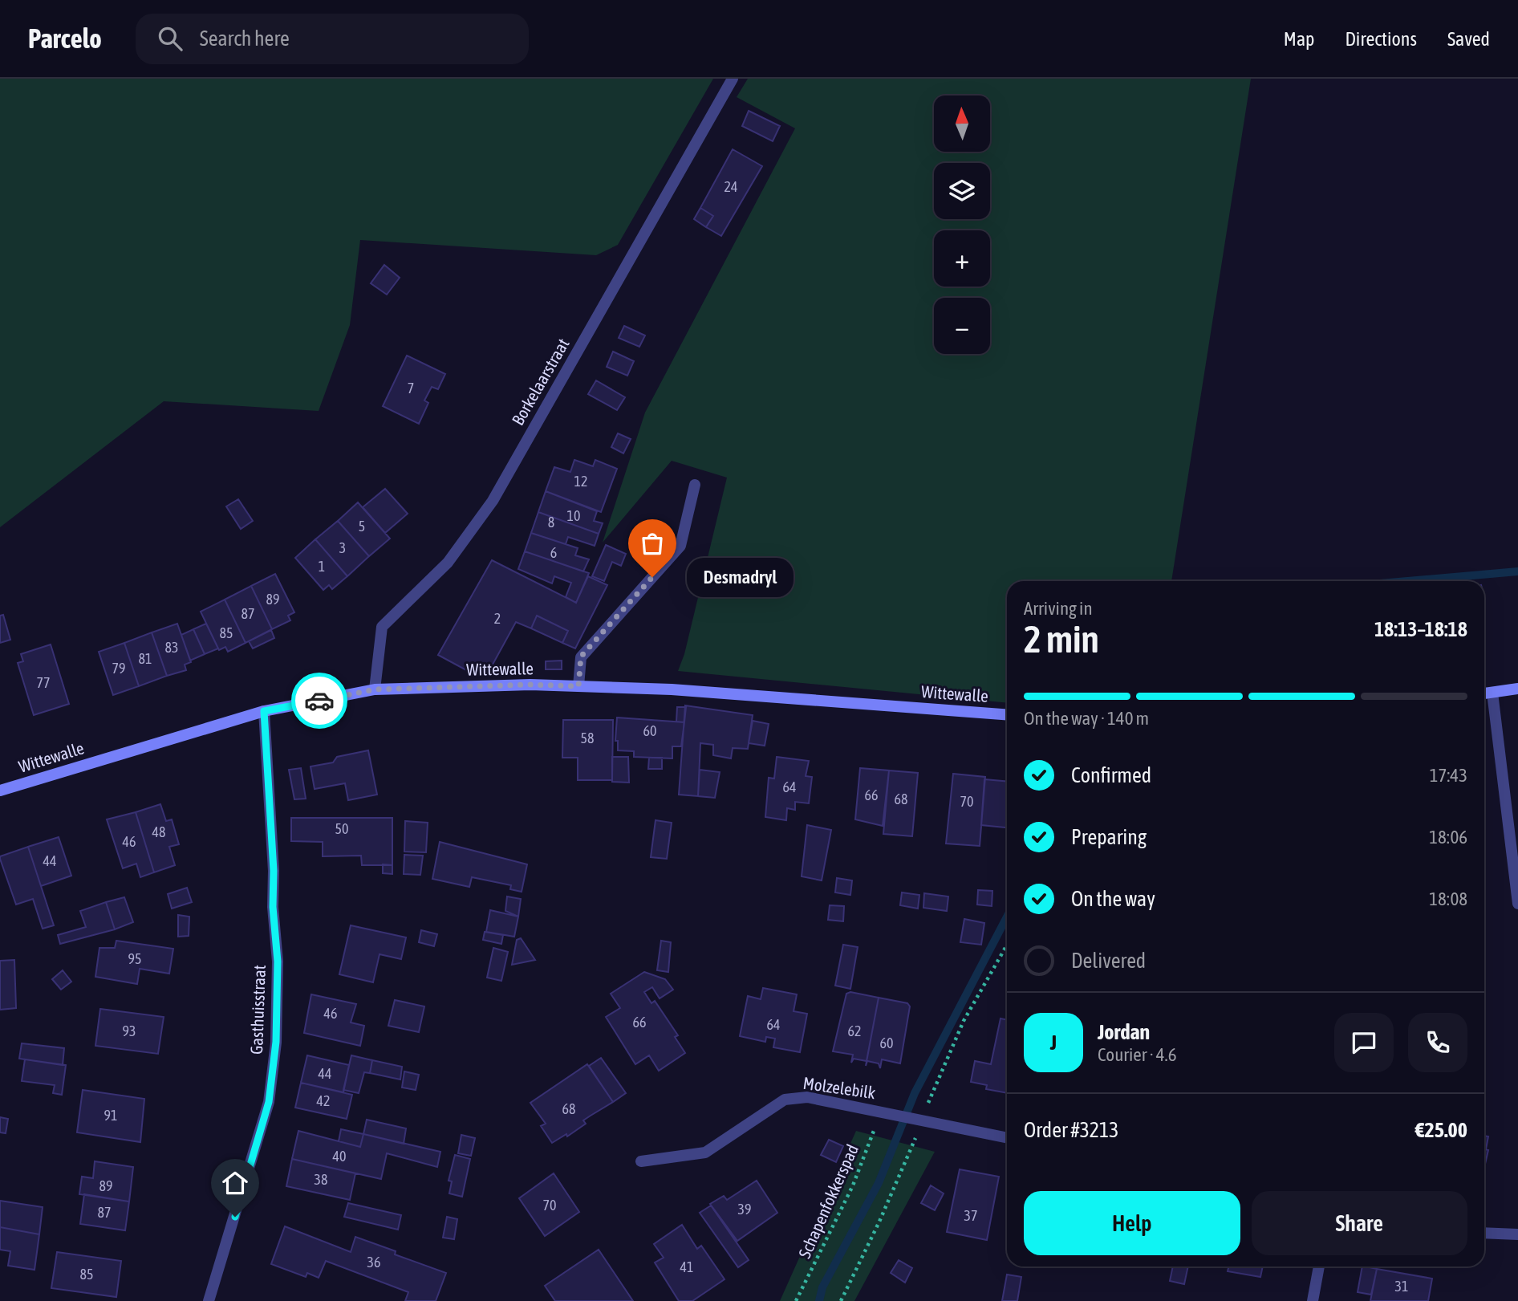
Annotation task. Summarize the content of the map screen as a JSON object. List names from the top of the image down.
{
  "streets": {
    "street": [
      "Borkelaarstraat",
      "Wittewalle",
      "Gasthuisstraat",
      "Molzelebilk"
    ],
    "path": ["Schapenfokkerspad"]
  },
  "crossings": [
    ["Borkelaarstraat", "Wittewalle"],
    ["Wittewalle", "Gasthuisstraat"],
    ["Molzelebilk", "Schapenfokkerspad"]
  ],
  "places": ["Desmadryl"],
  "house_numbers": [
    "24",
    "7",
    "12",
    "10",
    "8",
    "5",
    "3",
    "6",
    "1",
    "89",
    "87",
    "2",
    "85",
    "83",
    "81",
    "79",
    "77",
    "60",
    "58",
    "64",
    "66",
    "68",
    "70",
    "50",
    "48",
    "46",
    "44",
    "95",
    "46",
    "66",
    "64",
    "93",
    "62",
    "60",
    "44",
    "42",
    "68",
    "91",
    "40",
    "38",
    "89",
    "70",
    "39",
    "87",
    "37",
    "36",
    "41",
    "85",
    "31"
  ],
  "north": "top",
  "page": {
    "header": "Parcelo",
    "search": "Search here",
    "nav": ["Map", "Directions", "Saved"],
    "map_buttons": ["+", "−"],
    "bubble": "Desmadryl",
    "heading": ["2 min", "Arriving in", "18:13–18:18"],
    "panel": [
      "Jordan",
      "Courier · 4.6",
      "Order #3213",
      "€25.00"
    ],
    "bar": "On the way · 140 m",
    "list": [
      ["Confirmed", "17:43"],
      ["Preparing", "18:06"],
      ["On the way", "18:08"],
      "Delivered"
    ],
    "round": "J",
    "buttons": ["Help", "Share"]
  }
}
